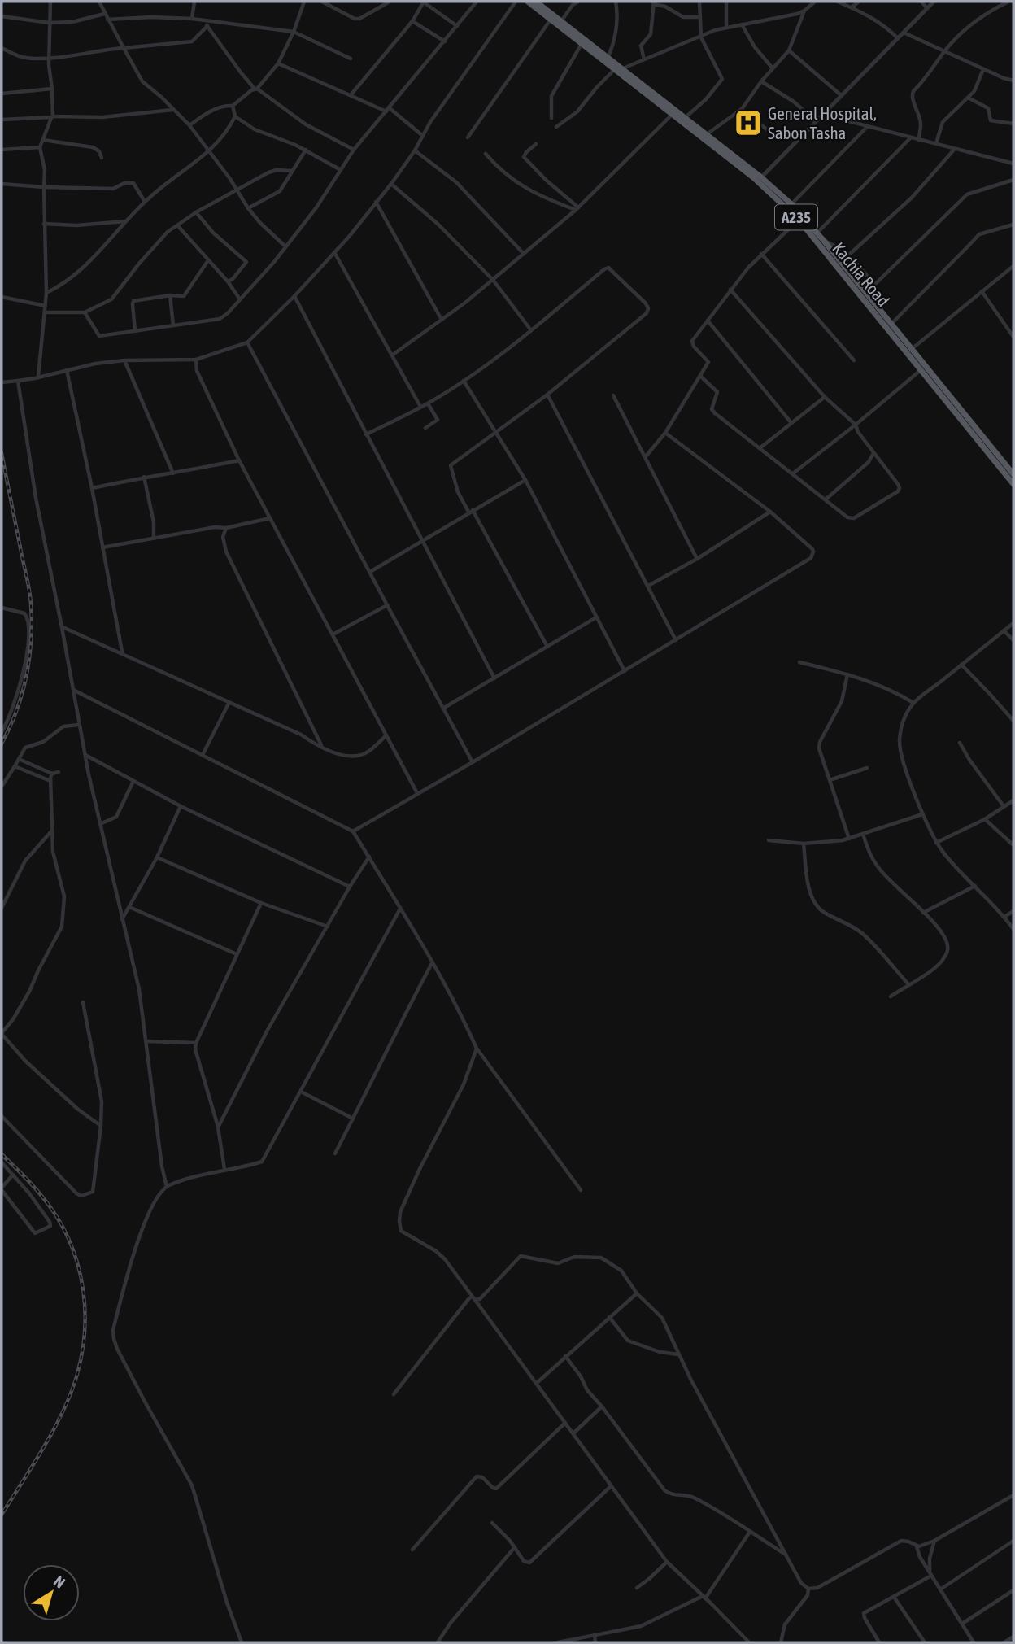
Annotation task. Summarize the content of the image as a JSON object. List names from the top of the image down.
{
  "streets": {
    "highway": ["A235", "Kachia Road"]
  },
  "places": {
    "hospital": ["General Hospital, Sabon Tasha"]
  },
  "north": "top right"
}
